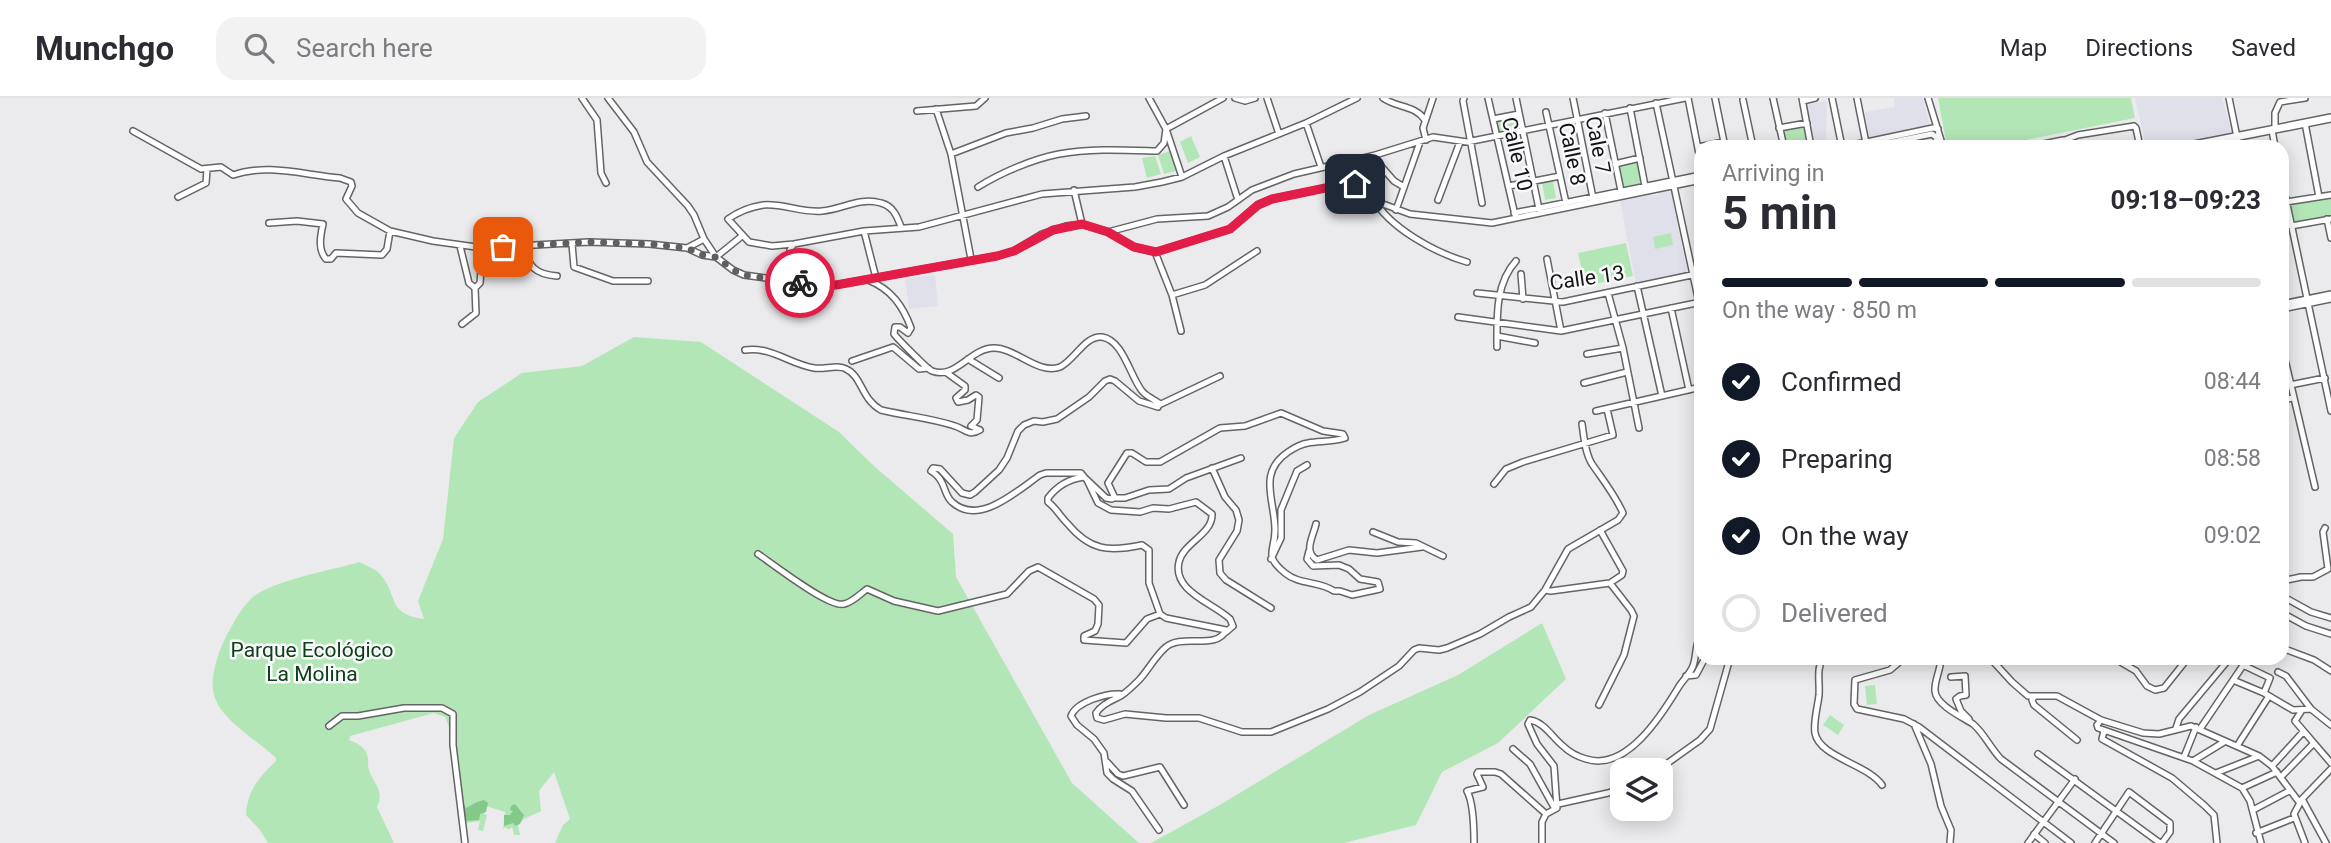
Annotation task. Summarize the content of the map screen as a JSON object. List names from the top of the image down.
{
  "streets": {
    "street": [
      "Cale 7",
      "Calle 10",
      "Calle 8",
      "Calle 13"
    ]
  },
  "parks": ["Parque Ecológico La Molina"],
  "page": {
    "header": "Munchgo",
    "search": "Search here",
    "nav": ["Map", "Directions", "Saved"],
    "heading": ["5 min", "Arriving in", "09:18–09:23"],
    "bar": "On the way · 850 m",
    "list": [
      ["Confirmed", "08:44"],
      ["Preparing", "08:58"],
      ["On the way", "09:02"],
      "Delivered"
    ]
  }
}
